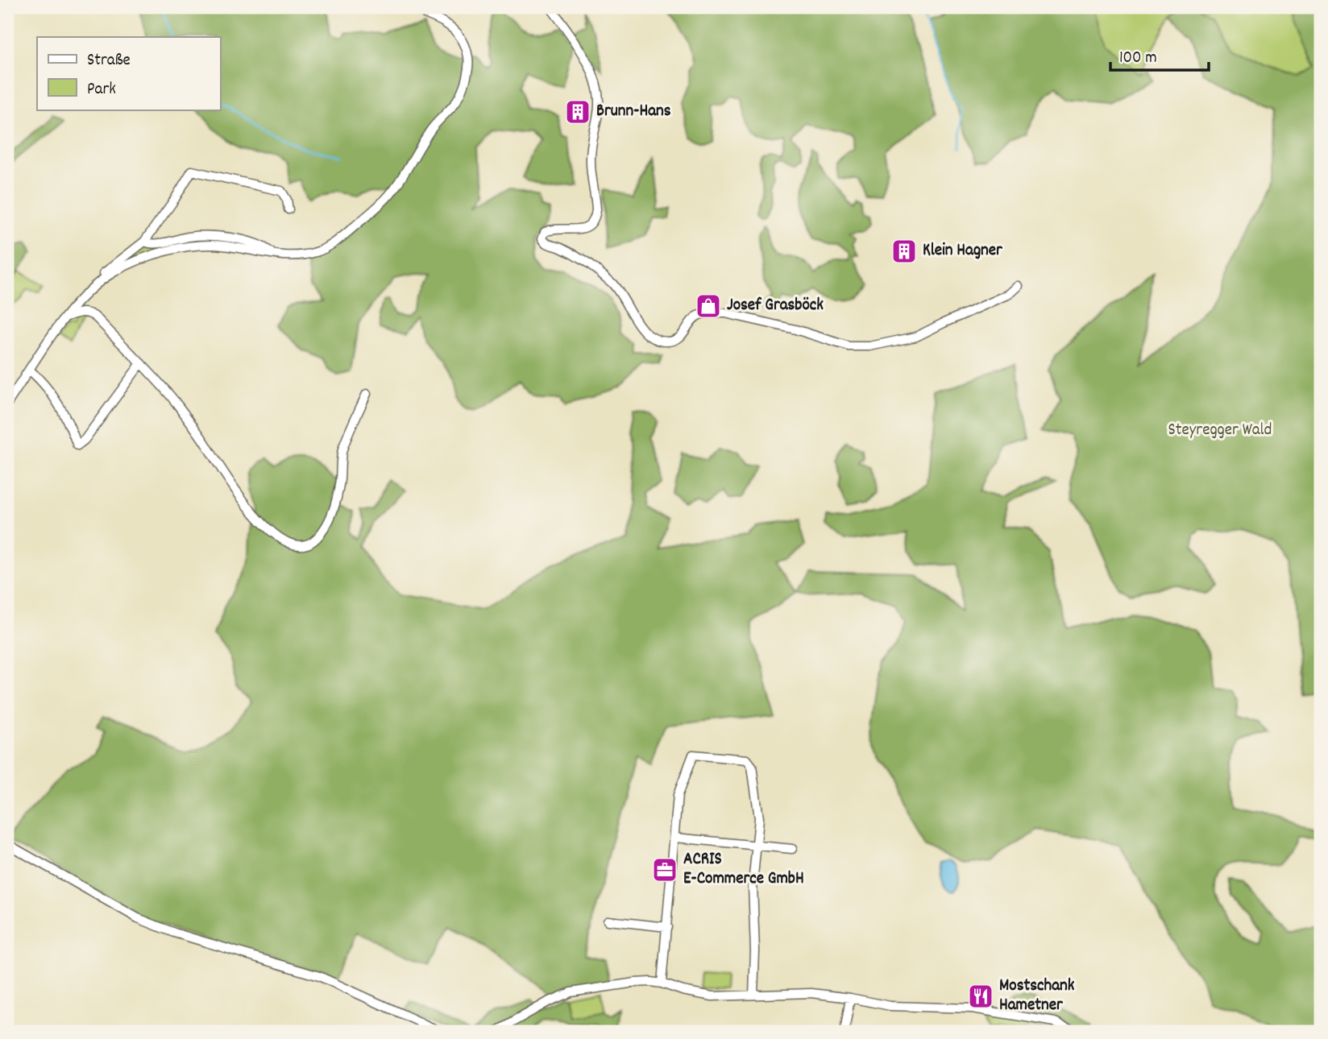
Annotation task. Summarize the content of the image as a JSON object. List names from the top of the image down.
{
  "parks": ["Steyregger Wald"],
  "places": {
    "building": ["Brunn-Hans", "Klein Hagner"],
    "shop": ["Josef Grasböck"],
    "office": ["ACRIS E-Commerce GmbH"],
    "restaurant": ["Mostschank Hametner"]
  },
  "legend": ["Straße", "Park"],
  "scale_bar": "100 m"
}
